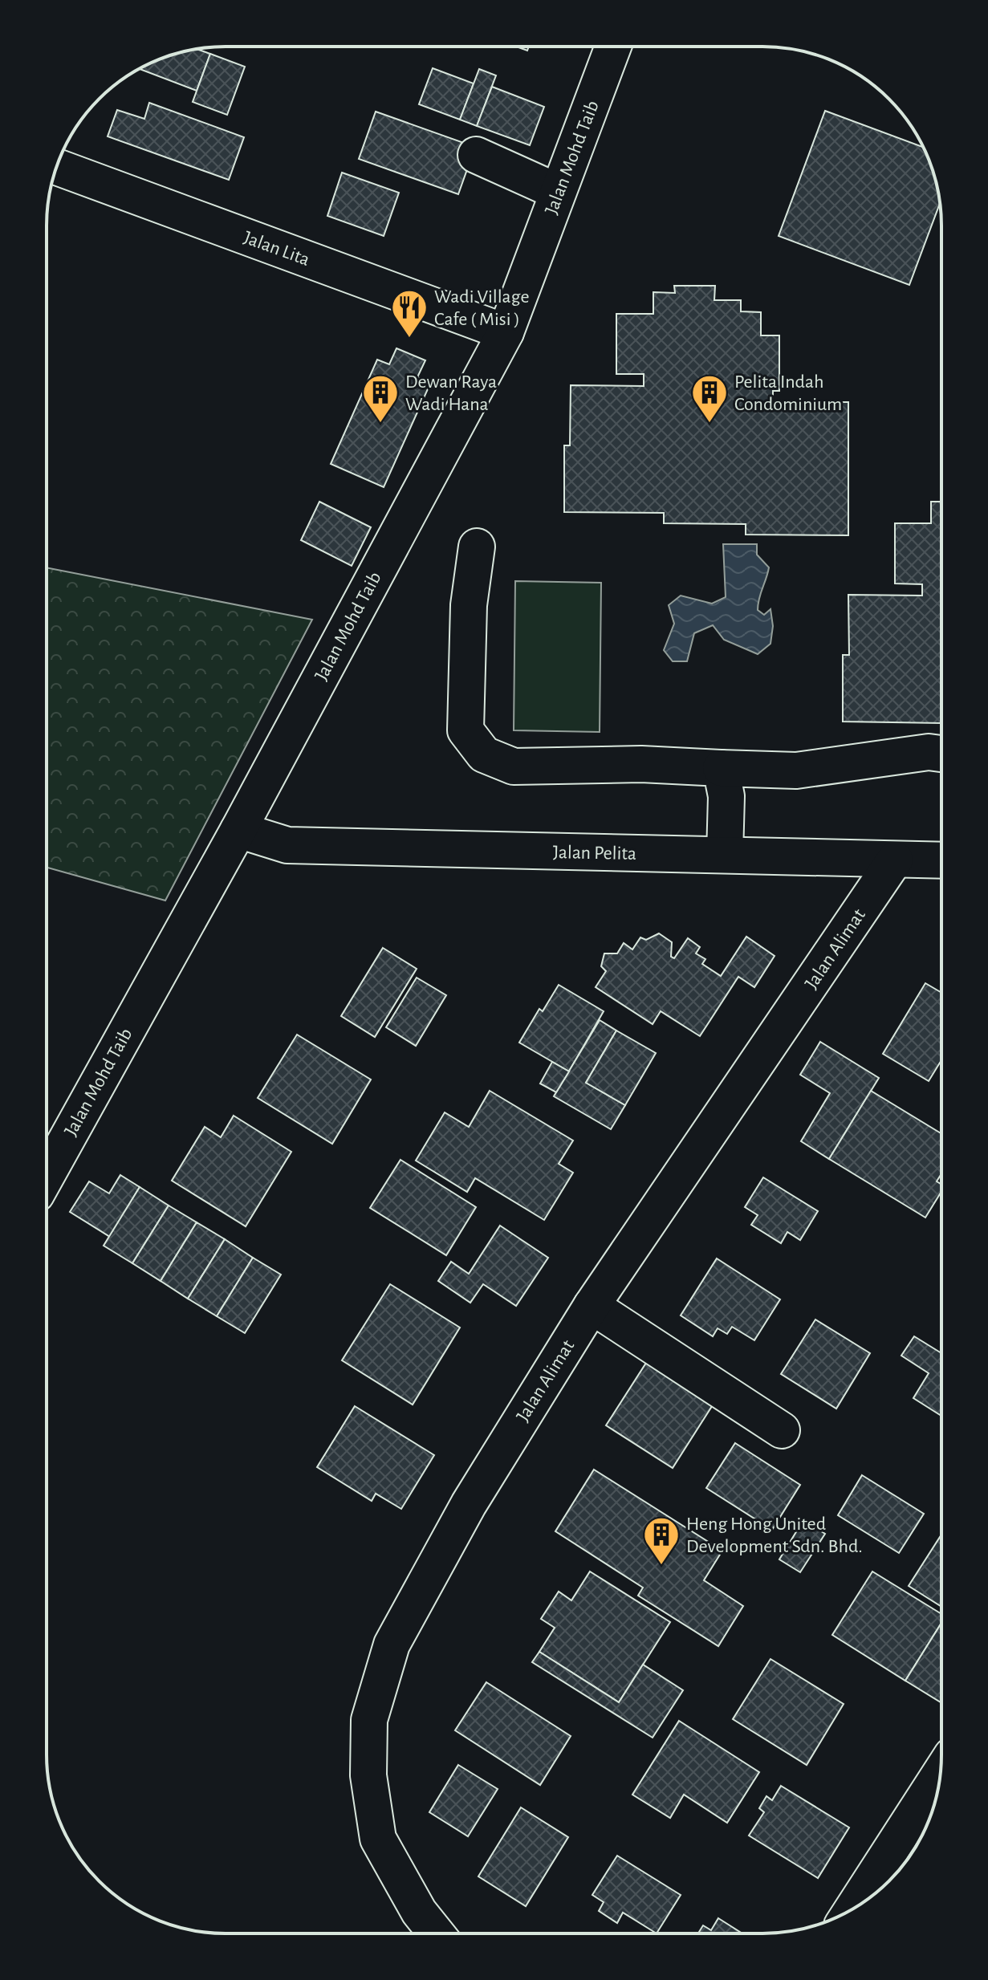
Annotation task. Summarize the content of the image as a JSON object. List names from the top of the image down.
{
  "streets": {
    "street": [
      "Jalan Mohd Taib",
      "Jalan Lita",
      "Jalan Pelita",
      "Jalan Alimat"
    ]
  },
  "crossings": [
    ["Jalan Mohd Taib", "Jalan Lita"],
    ["Jalan Mohd Taib", "Jalan Pelita"],
    ["Jalan Pelita", "Jalan Alimat"]
  ],
  "places": {
    "restaurant": ["Wadi Village Cafe ( Misi )"],
    "building": ["Dewan Raya Wadi Hana", "Pelita Indah Condominium", "Heng Hong United Development Sdn. Bhd."]
  }
}
